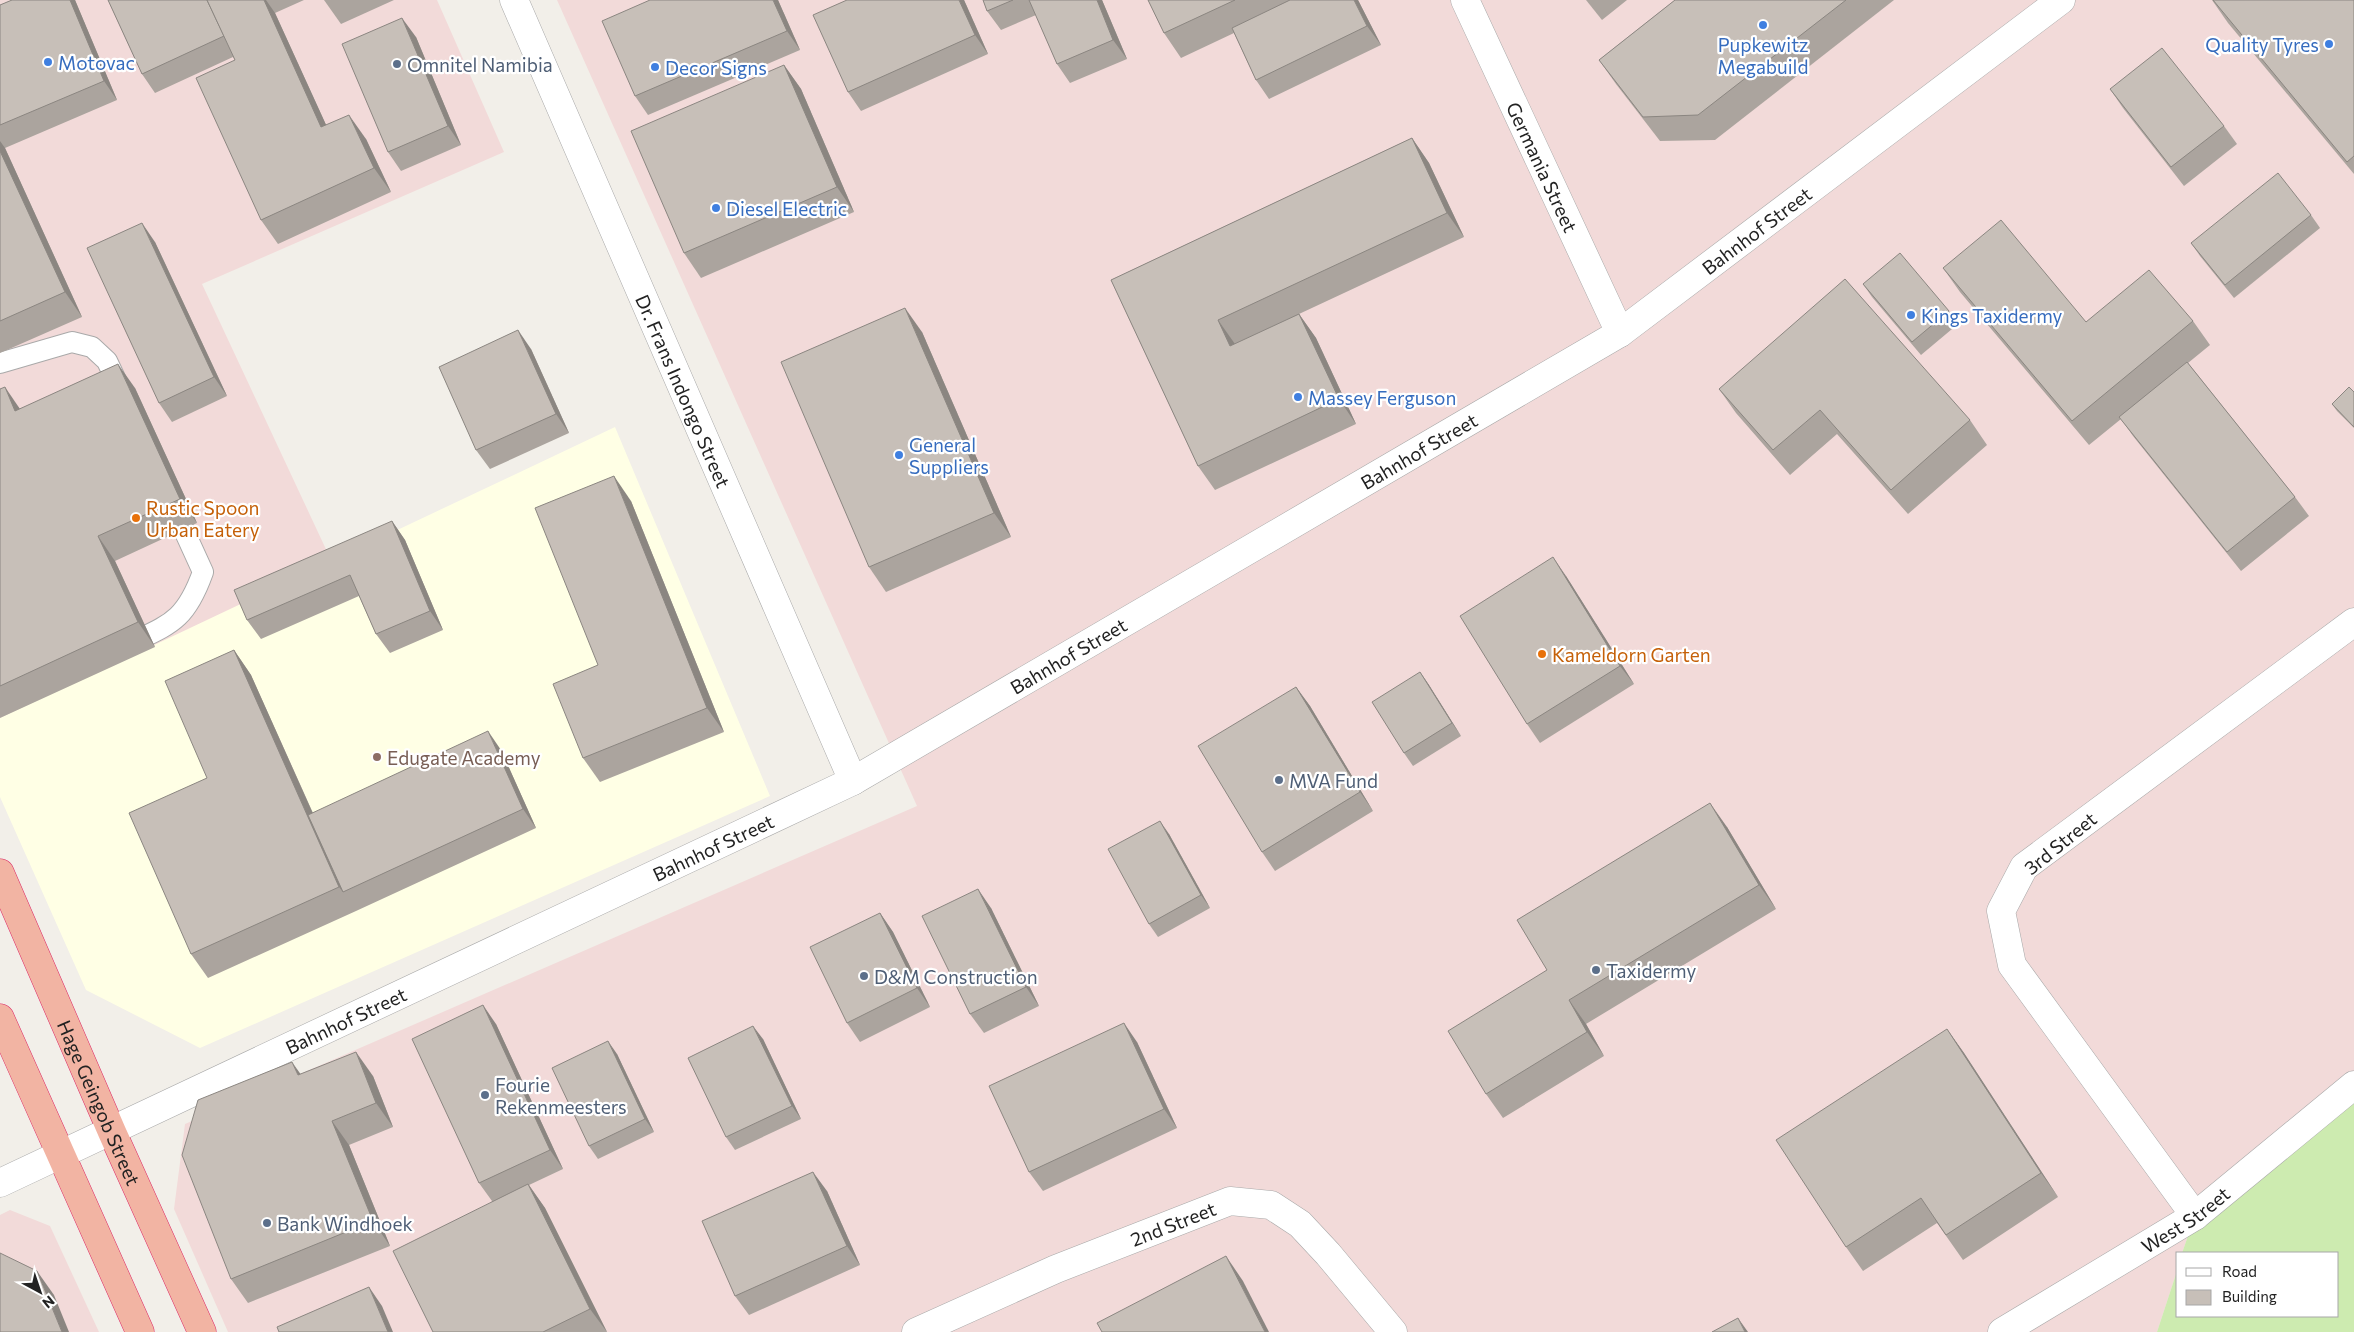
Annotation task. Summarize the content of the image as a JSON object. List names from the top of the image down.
{
  "streets": {
    "highway": ["Hage Geingob Street"],
    "street": [
      "Germania Street",
      "Bahnhof Street",
      "Dr. Frans Indongo Street",
      "3rd Street",
      "West Street",
      "2nd Street"
    ]
  },
  "crossings": [
    ["Germania Street", "Bahnhof Street"],
    ["Bahnhof Street", "Dr. Frans Indongo Street"],
    ["Bahnhof Street", "Hage Geingob Street"],
    ["3rd Street", "West Street"]
  ],
  "places": [
    "Pupkewitz Megabuild",
    "Quality Tyres",
    "Motovac",
    "Omnitel Namibia",
    "Decor Signs",
    "Diesel Electric",
    "Kings Taxidermy",
    "Massey Ferguson",
    "General Suppliers",
    "Rustic Spoon Urban Eatery",
    "Kameldorn Garten",
    "Edugate Academy",
    "MVA Fund",
    "Taxidermy",
    "D&M Construction",
    "Fourie Rekenmeesters",
    "Bank Windhoek"
  ],
  "legend": ["Road", "Building"],
  "north": "bottom right"
}
